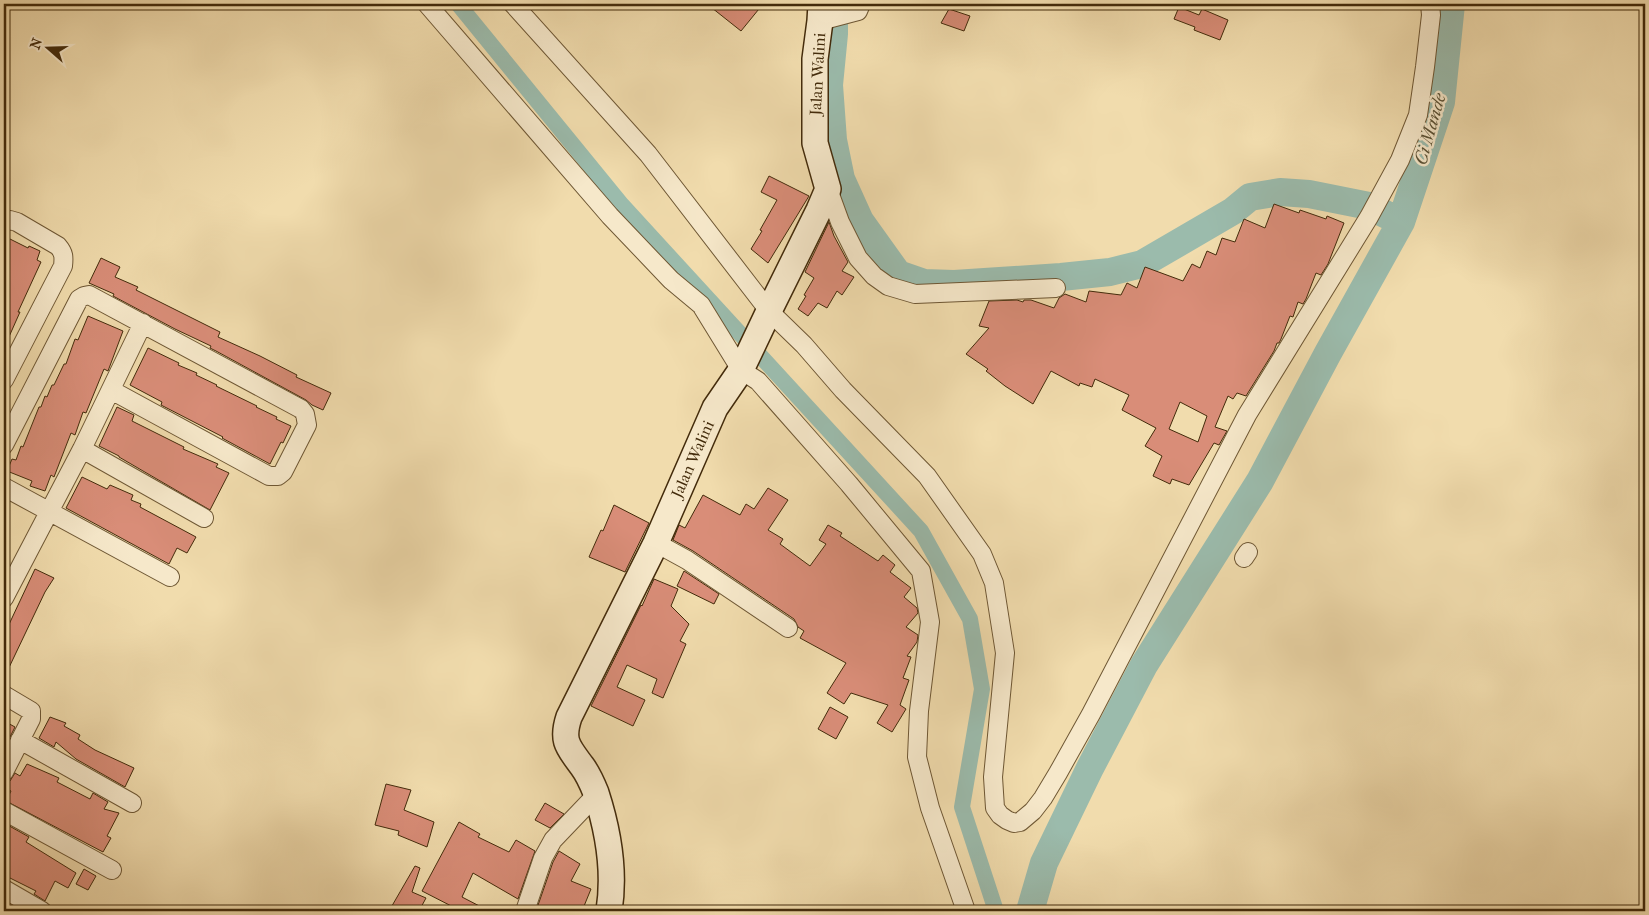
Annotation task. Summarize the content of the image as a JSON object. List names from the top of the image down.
{
  "streets": {
    "street": ["Jalan Walini"]
  },
  "water": ["Ci Mande"],
  "north": "left"
}
